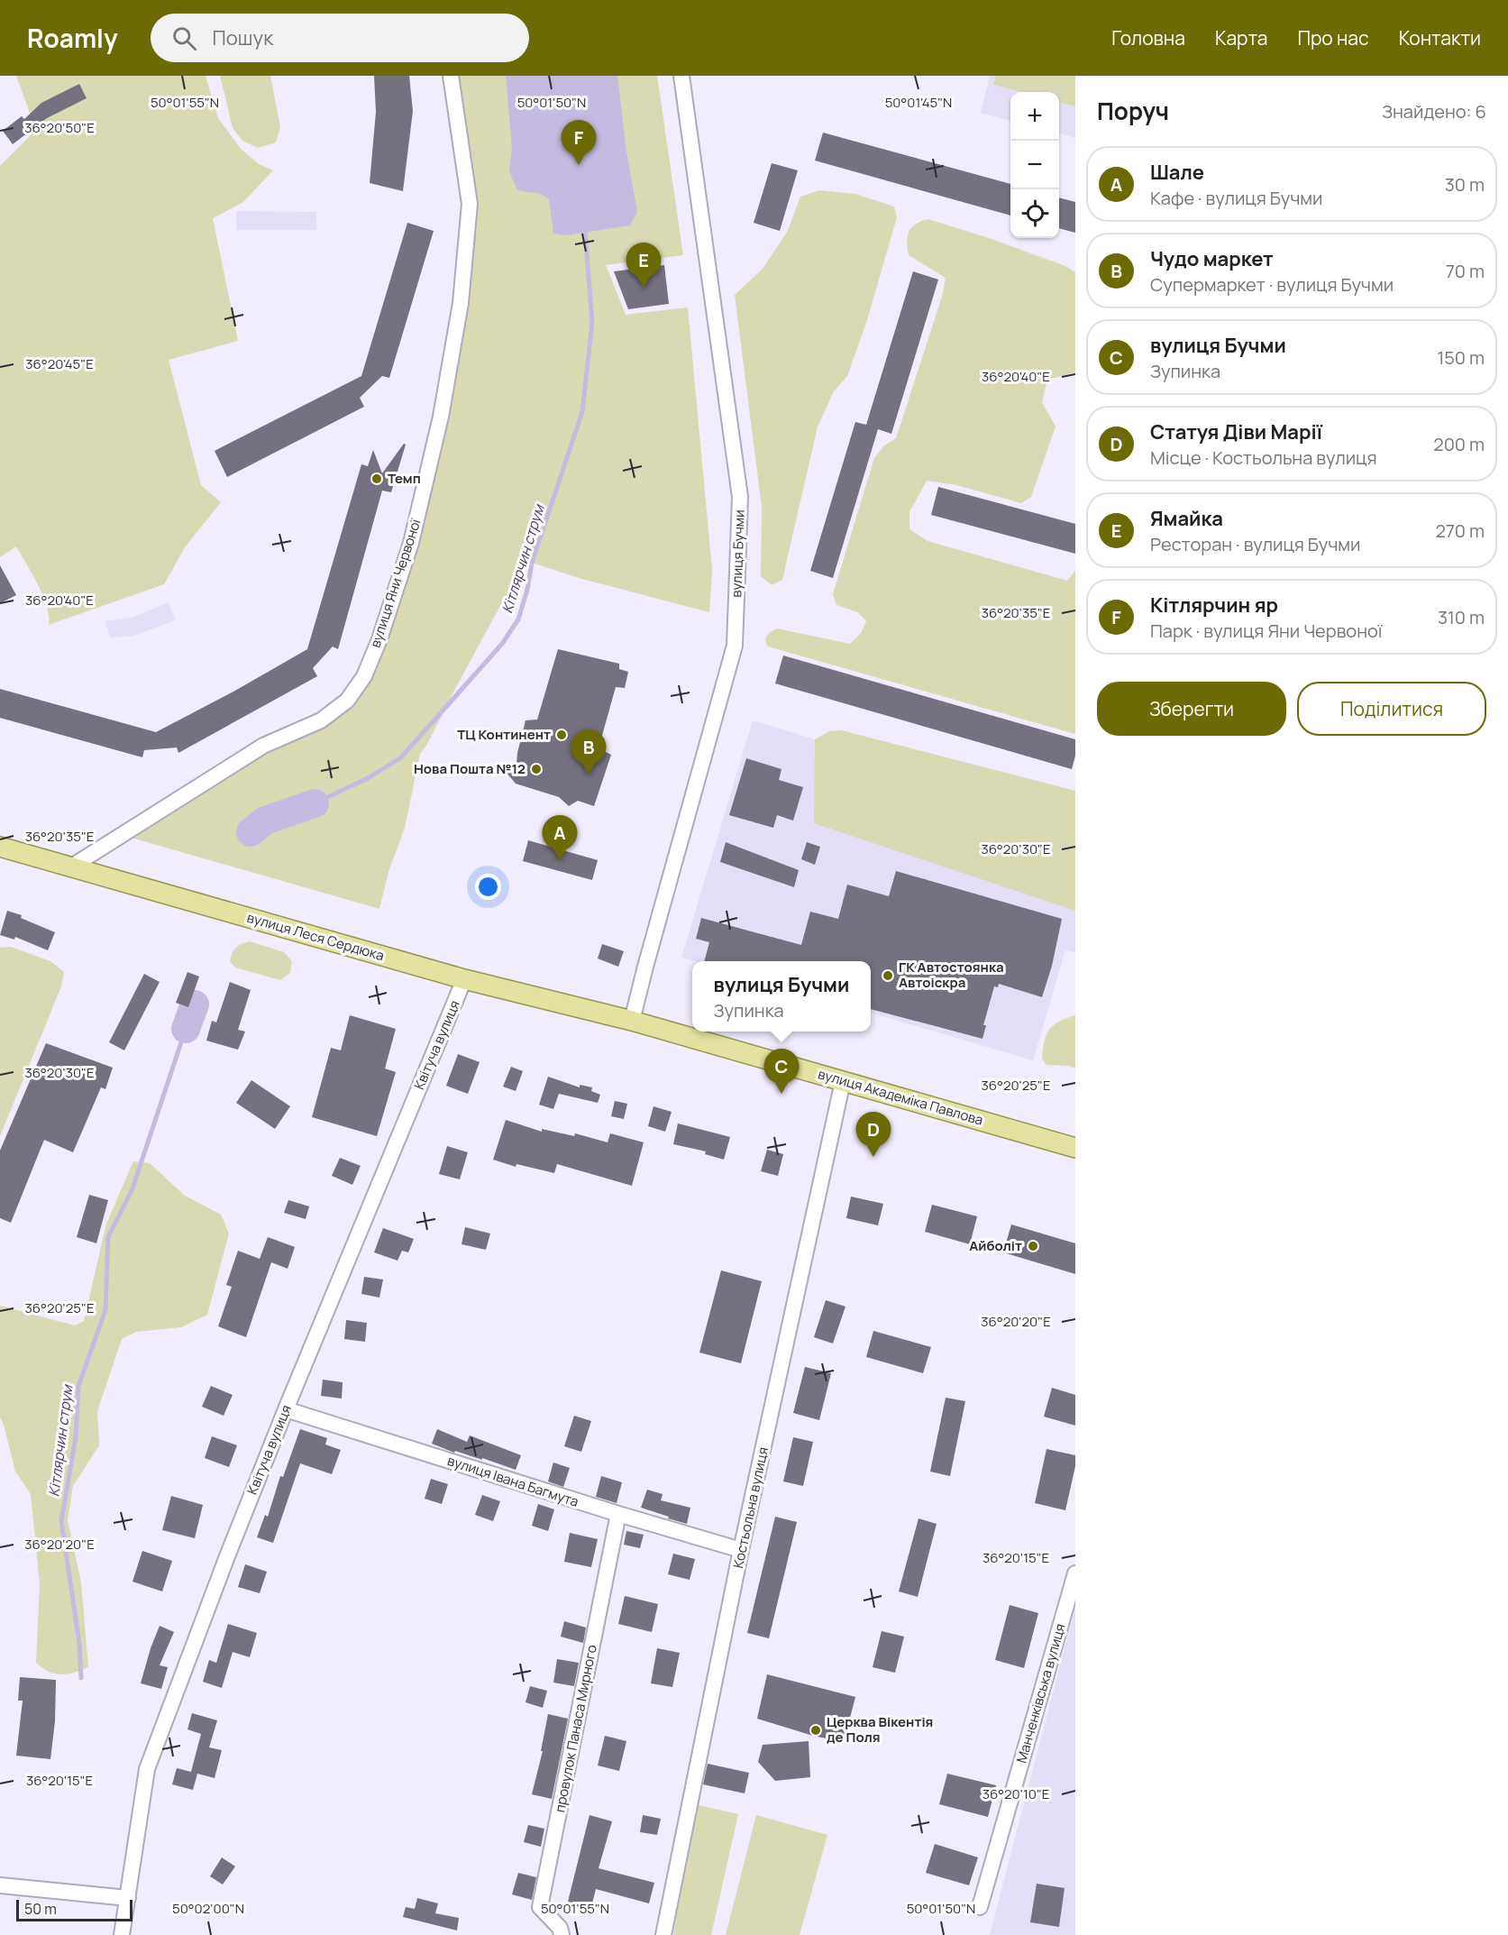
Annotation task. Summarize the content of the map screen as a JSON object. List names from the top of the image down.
{
  "streets": {
    "main road": ["вулиця Леся Сердюка", "вулиця Академіка Павлова"],
    "street": [
      "вулиця Бучми",
      "вулиця Яни Червоної",
      "Квітуча вулиця",
      "вулиця Івана Багмута",
      "Костьольна вулиця",
      "Манченківська вулиця",
      "провулок Панаса Мирного"
    ]
  },
  "crossings": [
    ["вулиця Бучми", "вулиця Леся Сердюка"],
    ["вулиця Бучми", "вулиця Академіка Павлова"],
    ["вулиця Яни Червоної", "вулиця Леся Сердюка"],
    ["вулиця Леся Сердюка", "Квітуча вулиця"],
    ["вулиця Леся Сердюка", "вулиця Академіка Павлова"],
    ["Квітуча вулиця", "вулиця Івана Багмута"],
    ["вулиця Академіка Павлова", "Костьольна вулиця"],
    ["вулиця Івана Багмута", "Костьольна вулиця"],
    ["вулиця Івана Багмута", "провулок Панаса Мирного"]
  ],
  "water": ["Кітлярчин струм"],
  "places": [
    "Темп",
    "ТЦ Континент",
    "Нова Пошта №12",
    "ГК Автостоянка Автоіскра",
    "Айболіт",
    "Церква Вікентія де Поля"
  ],
  "scale_bar": "50 m",
  "page": {
    "header": "Roamly",
    "search": "Пошук",
    "nav": [
      "Головна",
      "Карта",
      "Про нас",
      "Контакти"
    ],
    "heading": ["Поруч", "Знайдено: 6"],
    "map_buttons": ["+", "−"],
    "pins": [
      "F",
      "E",
      "B",
      "A",
      "C",
      "D"
    ],
    "list": [
      {
        "mark": "A",
        "name": "Шале",
        "note": "Кафе · вулиця Бучми",
        "value": "30 m"
      },
      {
        "mark": "B",
        "name": "Чудо маркет",
        "note": "Супермаркет · вулиця Бучми",
        "value": "70 m"
      },
      {
        "mark": "C",
        "name": "вулиця Бучми",
        "note": "Зупинка",
        "value": "150 m"
      },
      {
        "mark": "D",
        "name": "Статуя Діви Марії",
        "note": "Місце · Костьольна вулиця",
        "value": "200 m"
      },
      {
        "mark": "E",
        "name": "Ямайка",
        "note": "Ресторан · вулиця Бучми",
        "value": "270 m"
      },
      {
        "mark": "F",
        "name": "Кітлярчин яр",
        "note": "Парк · вулиця Яни Червоної",
        "value": "310 m"
      }
    ],
    "buttons": ["Зберегти", "Поділитися"],
    "popup": ["вулиця Бучми", "Зупинка"],
    "scale": "50 m"
  },
  "coordinates": [
    "50°01'55\"N",
    "50°01'50\"N",
    "50°01'45\"N",
    "36°20'50\"E",
    "36°20'45\"E",
    "36°20'40\"E",
    "36°20'35\"E",
    "36°20'30\"E",
    "36°20'25\"E",
    "36°20'20\"E",
    "36°20'15\"E",
    "36°20'10\"E",
    "50°02'00\"N"
  ]
}
